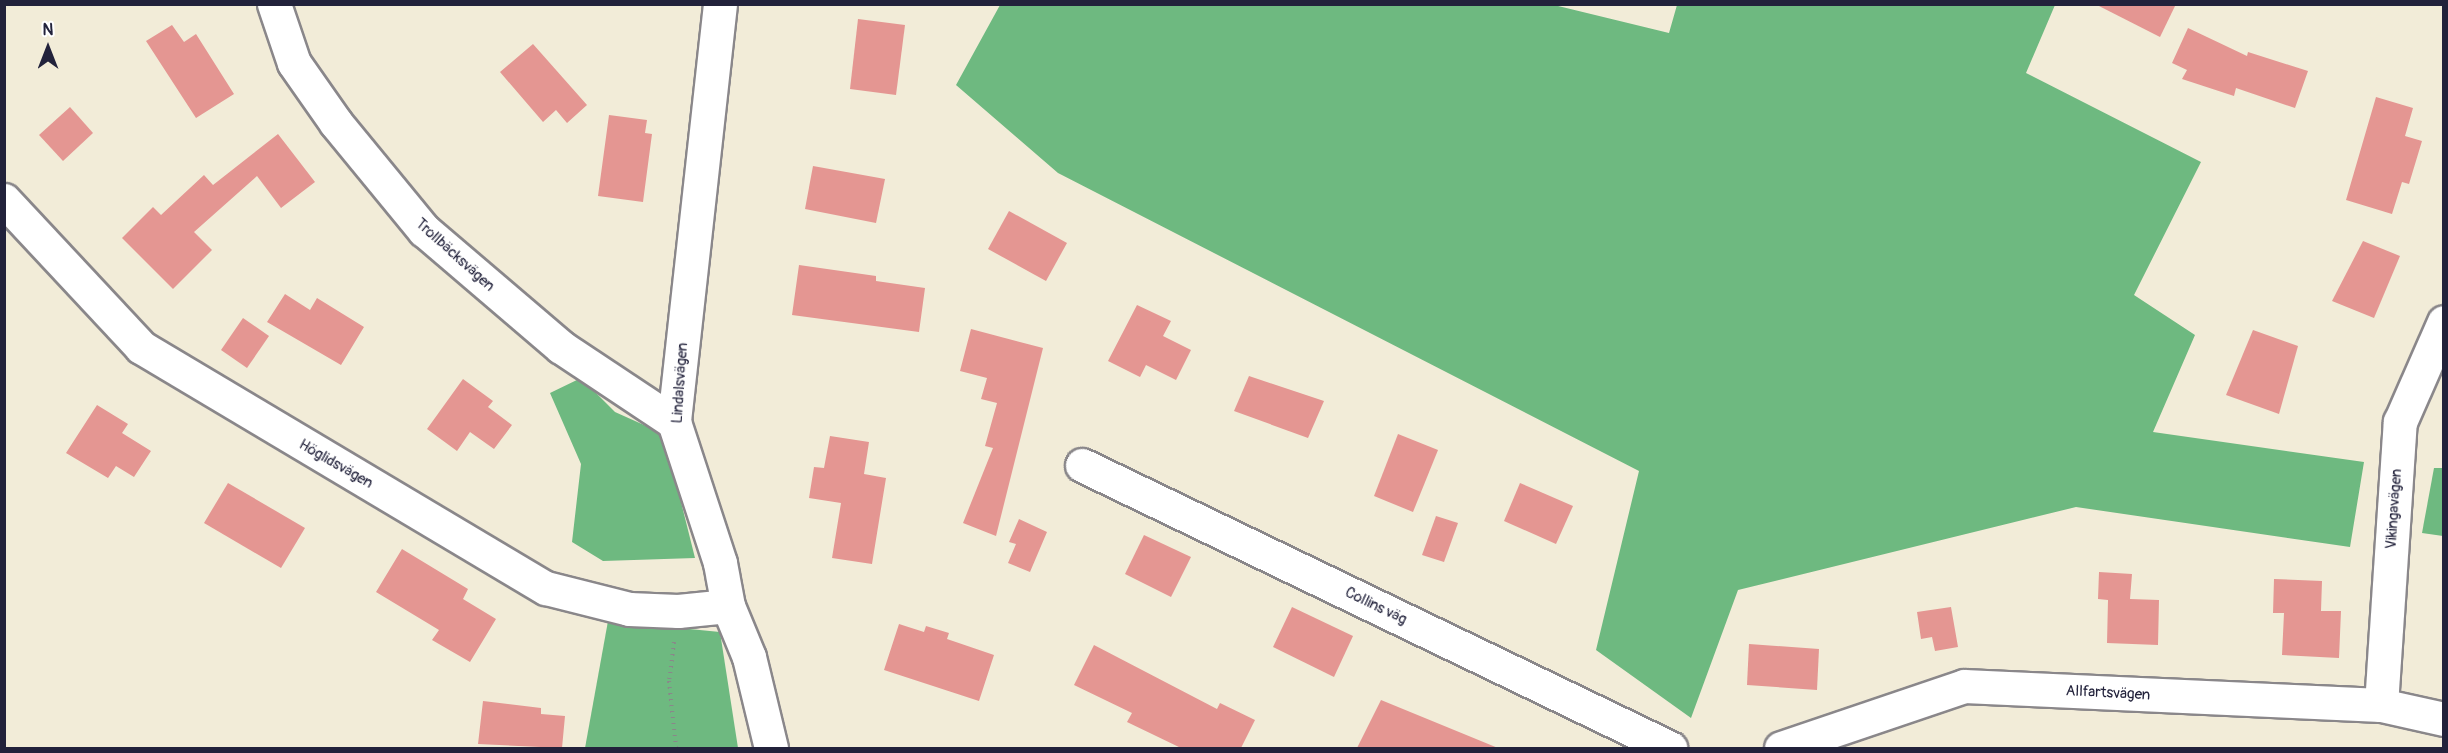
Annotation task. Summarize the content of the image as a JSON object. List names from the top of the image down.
{
  "streets": {
    "street": [
      "Trollbäcksvägen",
      "Lindalsvägen",
      "Höglidsvägen",
      "Vikingavägen",
      "Collins väg",
      "Allfartsvägen"
    ]
  },
  "crossings": [
    ["Trollbäcksvägen", "Lindalsvägen"],
    ["Lindalsvägen", "Höglidsvägen"],
    ["Vikingavägen", "Allfartsvägen"]
  ],
  "north": "top"
}
